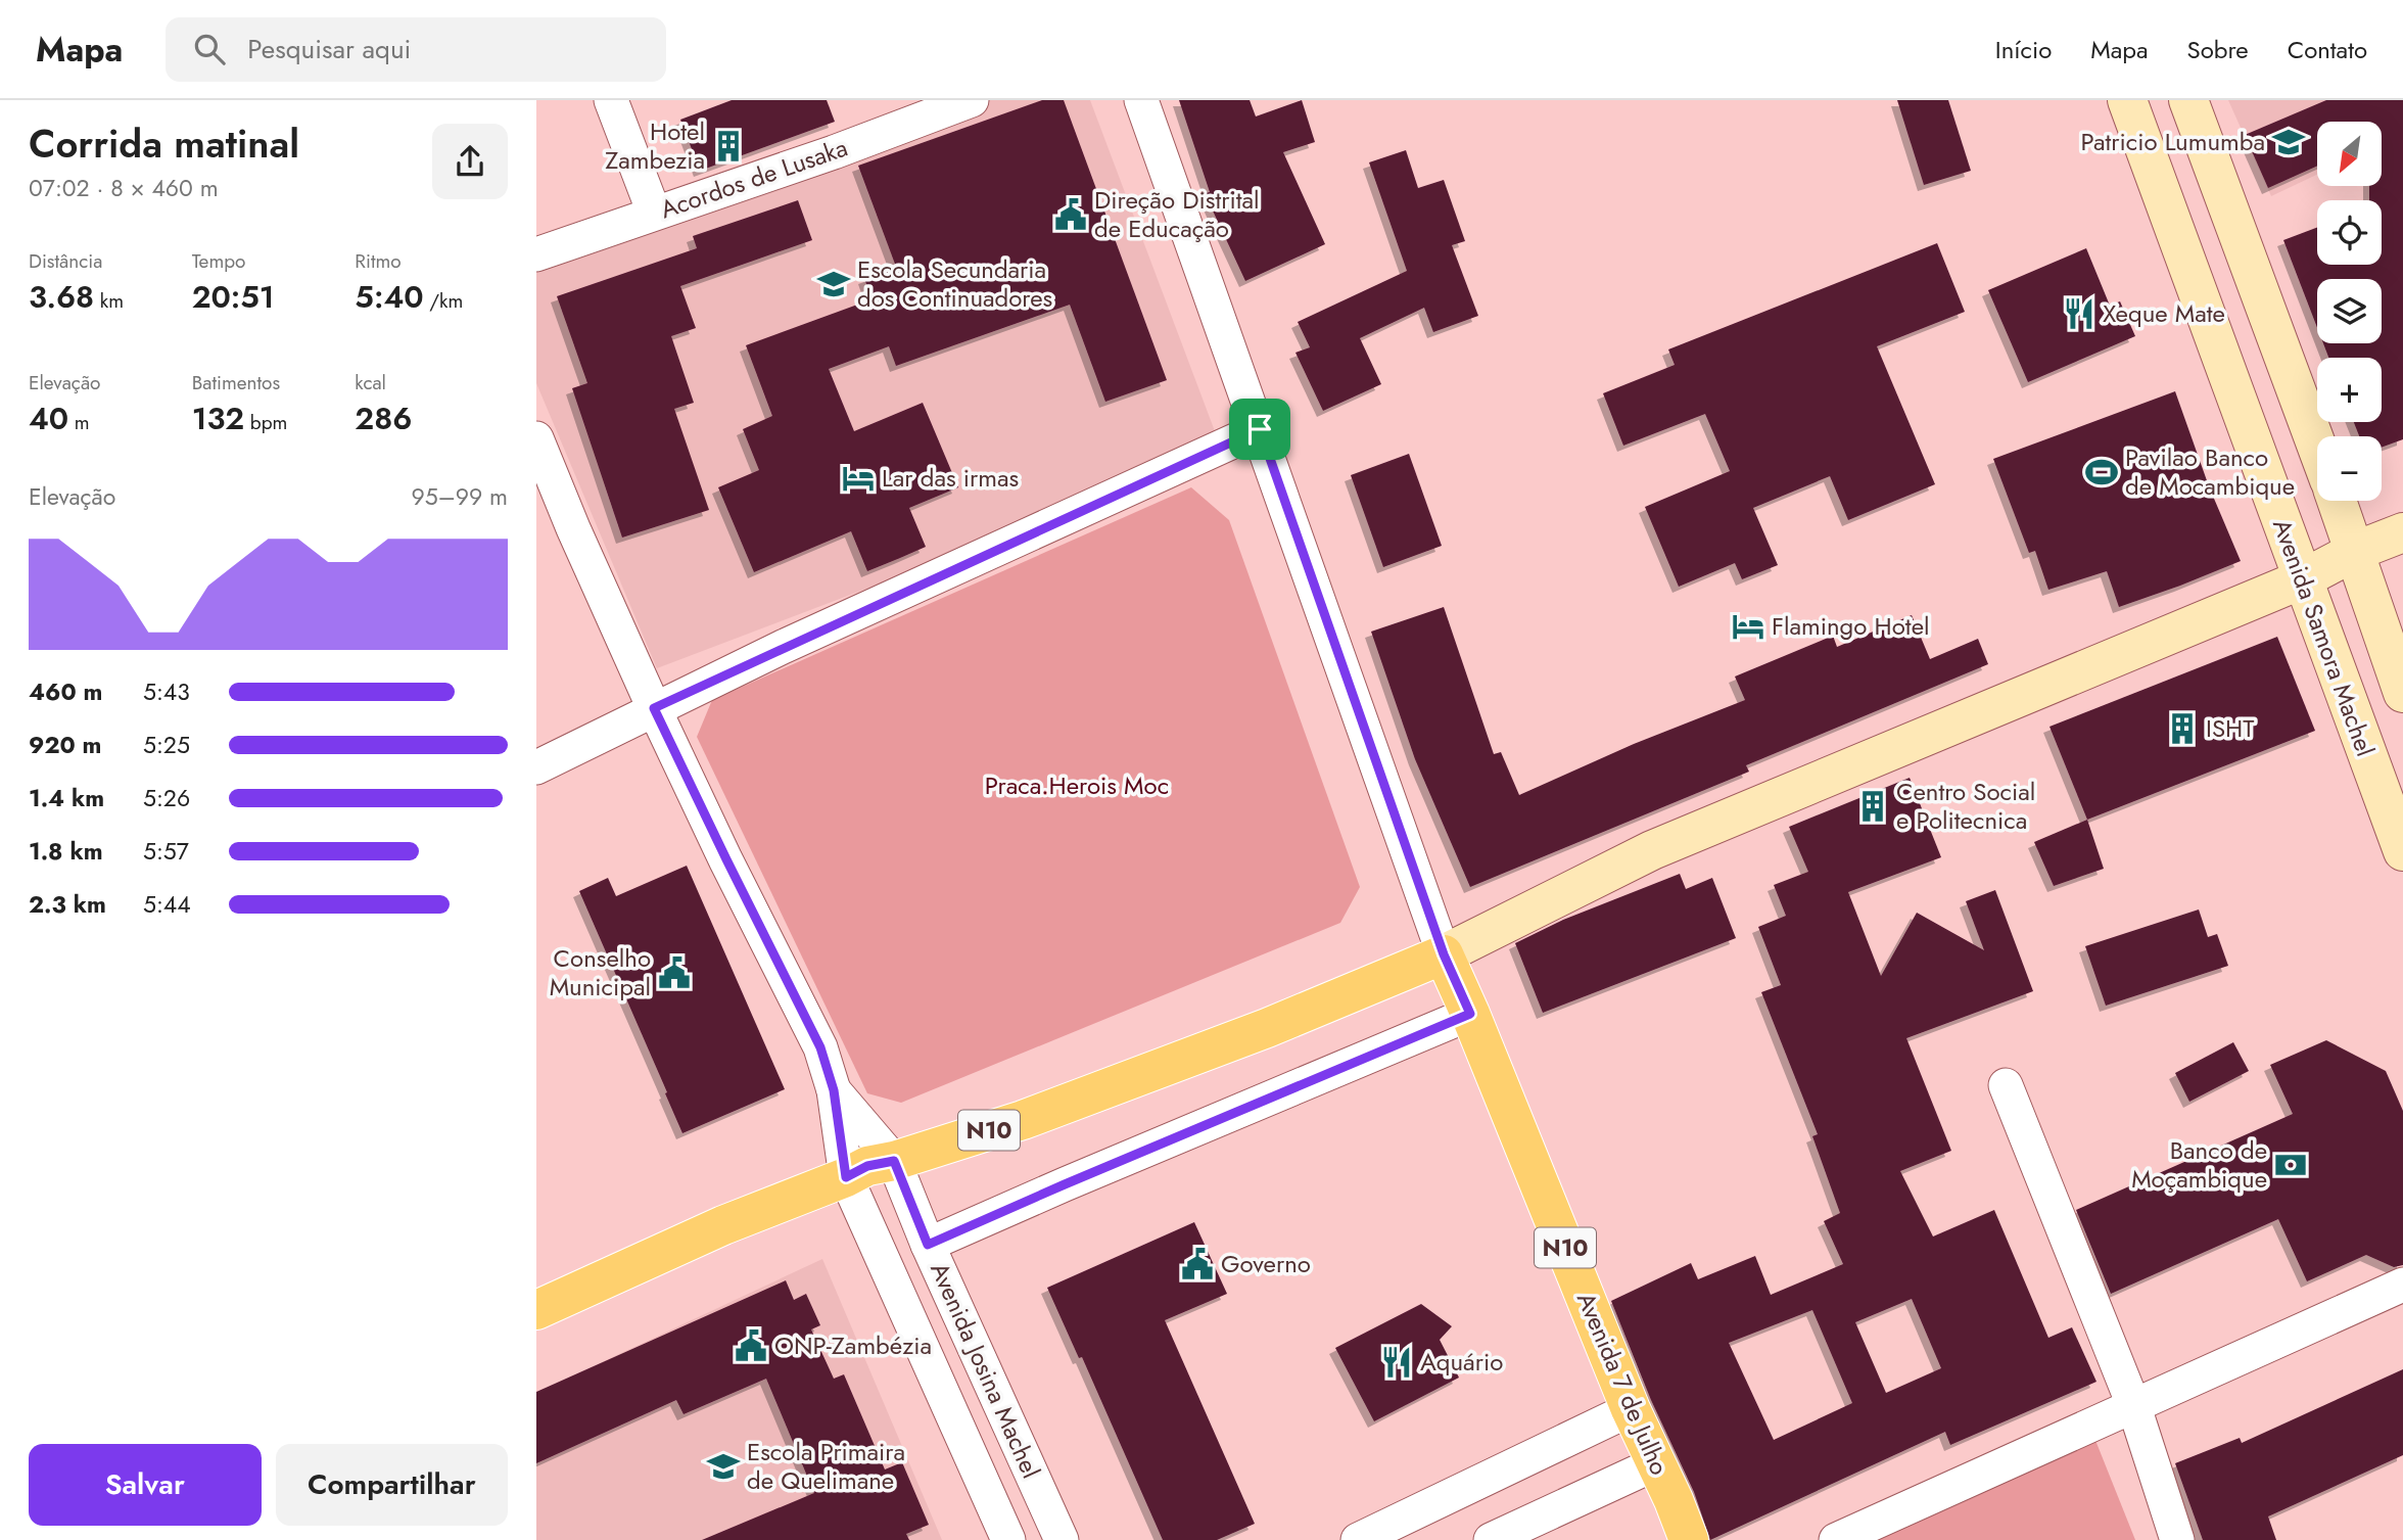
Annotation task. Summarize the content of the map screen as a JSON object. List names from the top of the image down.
{
  "streets": {
    "main road": ["N10", "Avenida 7 de Julho"],
    "street": ["Acordos de Lusaka", "Avenida Samora Machel", "Avenida Josina Machel"]
  },
  "crossings": [
    ["N10", "Avenida Josina Machel"],
    ["N10", "Avenida 7 de Julho"]
  ],
  "parks": ["Praca.Herois Moc"],
  "places": {
    "school or university": ["Patricio Lumumba", "Escola Secundaria dos Continuadores", "Escola Primaira de Quelimane"],
    "building": ["Hotel Zambezia", "ISHT", "Centro Social e Politecnica"],
    "public building": [
      "Direção Distrital de Educação",
      "Conselho Municipal",
      "Governo",
      "ONP-Zambézia"
    ],
    "restaurant": ["Xeque Mate", "Aquário"],
    "sports": ["Pavilao Banco de Mocambique"],
    "hotel": ["Lar das irmas", "Flamingo Hotel"],
    "bank": ["Banco de Moçambique"]
  },
  "north": "bottom left",
  "page": {
    "header": "Mapa",
    "search": "Pesquisar aqui",
    "nav": [
      "Início",
      "Mapa",
      "Sobre",
      "Contato"
    ],
    "heading": ["Corrida matinal", "07:02 · 8 × 460 m"],
    "map_buttons": ["+", "−"],
    "stats": [
      ["Distância", "3.68 km"],
      ["Tempo", "20:51"],
      ["Ritmo", "5:40 /km"],
      ["Elevação", "40 m"],
      ["Batimentos", "132 bpm"],
      ["kcal", "286"]
    ],
    "chart": ["Elevação", "95–99 m"],
    "list": [
      {
        "name": "460 m",
        "note": "5:43"
      },
      {
        "name": "920 m",
        "note": "5:25"
      },
      {
        "name": "1.4 km",
        "note": "5:26"
      },
      {
        "name": "1.8 km",
        "note": "5:57"
      },
      {
        "name": "2.3 km",
        "note": "5:44"
      }
    ],
    "buttons": ["Salvar", "Compartilhar"]
  }
}
